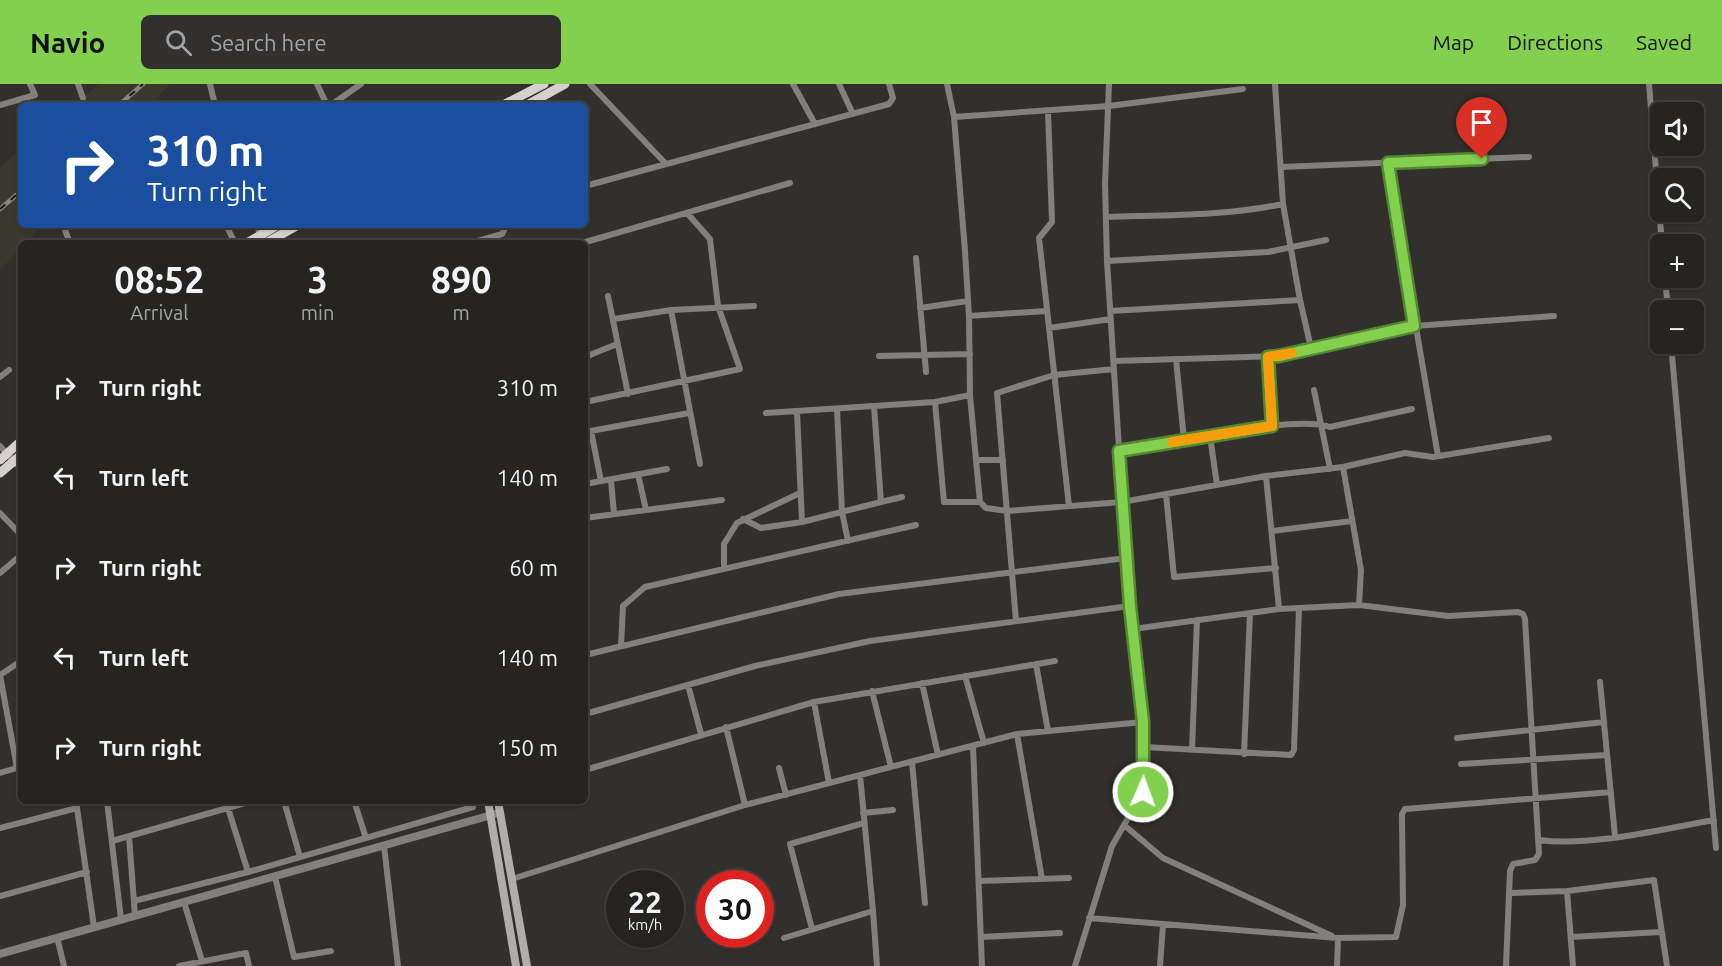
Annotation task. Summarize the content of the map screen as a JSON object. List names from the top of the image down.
{
  "page": {
    "header": "Navio",
    "search": "Search here",
    "nav": ["Map", "Directions", "Saved"],
    "map_buttons": ["+", "−"],
    "turn": ["310 m", "Turn right"],
    "eta": [
      "08:52",
      "Arrival",
      "3",
      "min",
      "890",
      "m"
    ],
    "list": [
      {
        "name": "Turn right",
        "value": "310 m"
      },
      {
        "name": "Turn left",
        "value": "140 m"
      },
      {
        "name": "Turn right",
        "value": "60 m"
      },
      {
        "name": "Turn left",
        "value": "140 m"
      },
      {
        "name": "Turn right",
        "value": "150 m"
      }
    ],
    "speed": "22 km/h",
    "limit": "30"
  }
}
